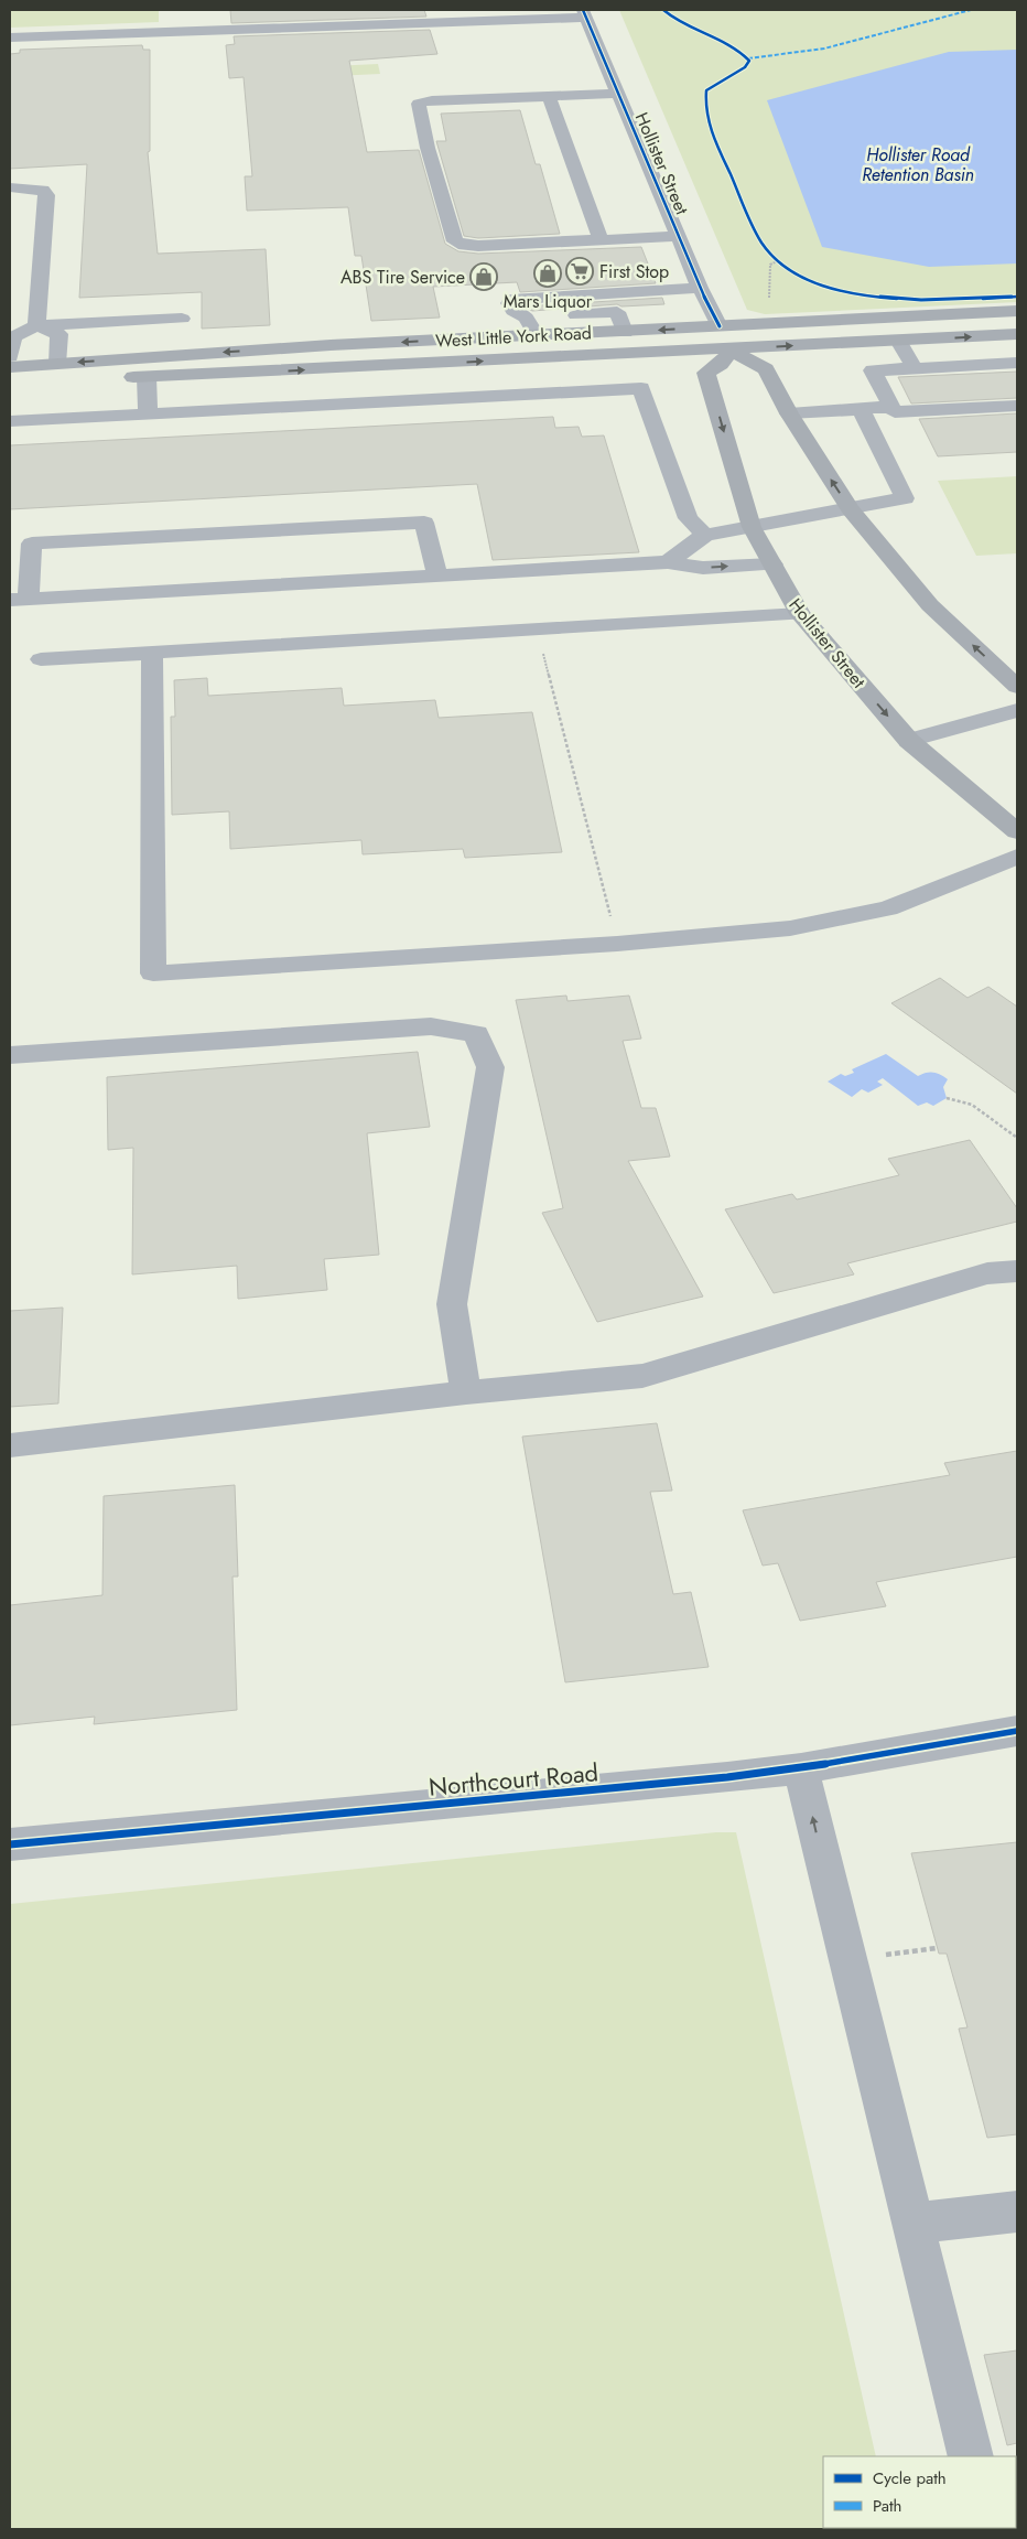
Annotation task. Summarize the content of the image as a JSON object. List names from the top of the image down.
{
  "streets": {
    "main road": ["Hollister Street", "West Little York Road"],
    "street": ["Northcourt Road"]
  },
  "crossings": [
    ["Hollister Street", "West Little York Road"]
  ],
  "water": ["Hollister Road Retention Basin"],
  "places": {
    "supermarket": ["First Stop"],
    "shop": ["Mars Liquor", "ABS Tire Service"]
  },
  "legend": ["Cycle path", "Path"]
}
